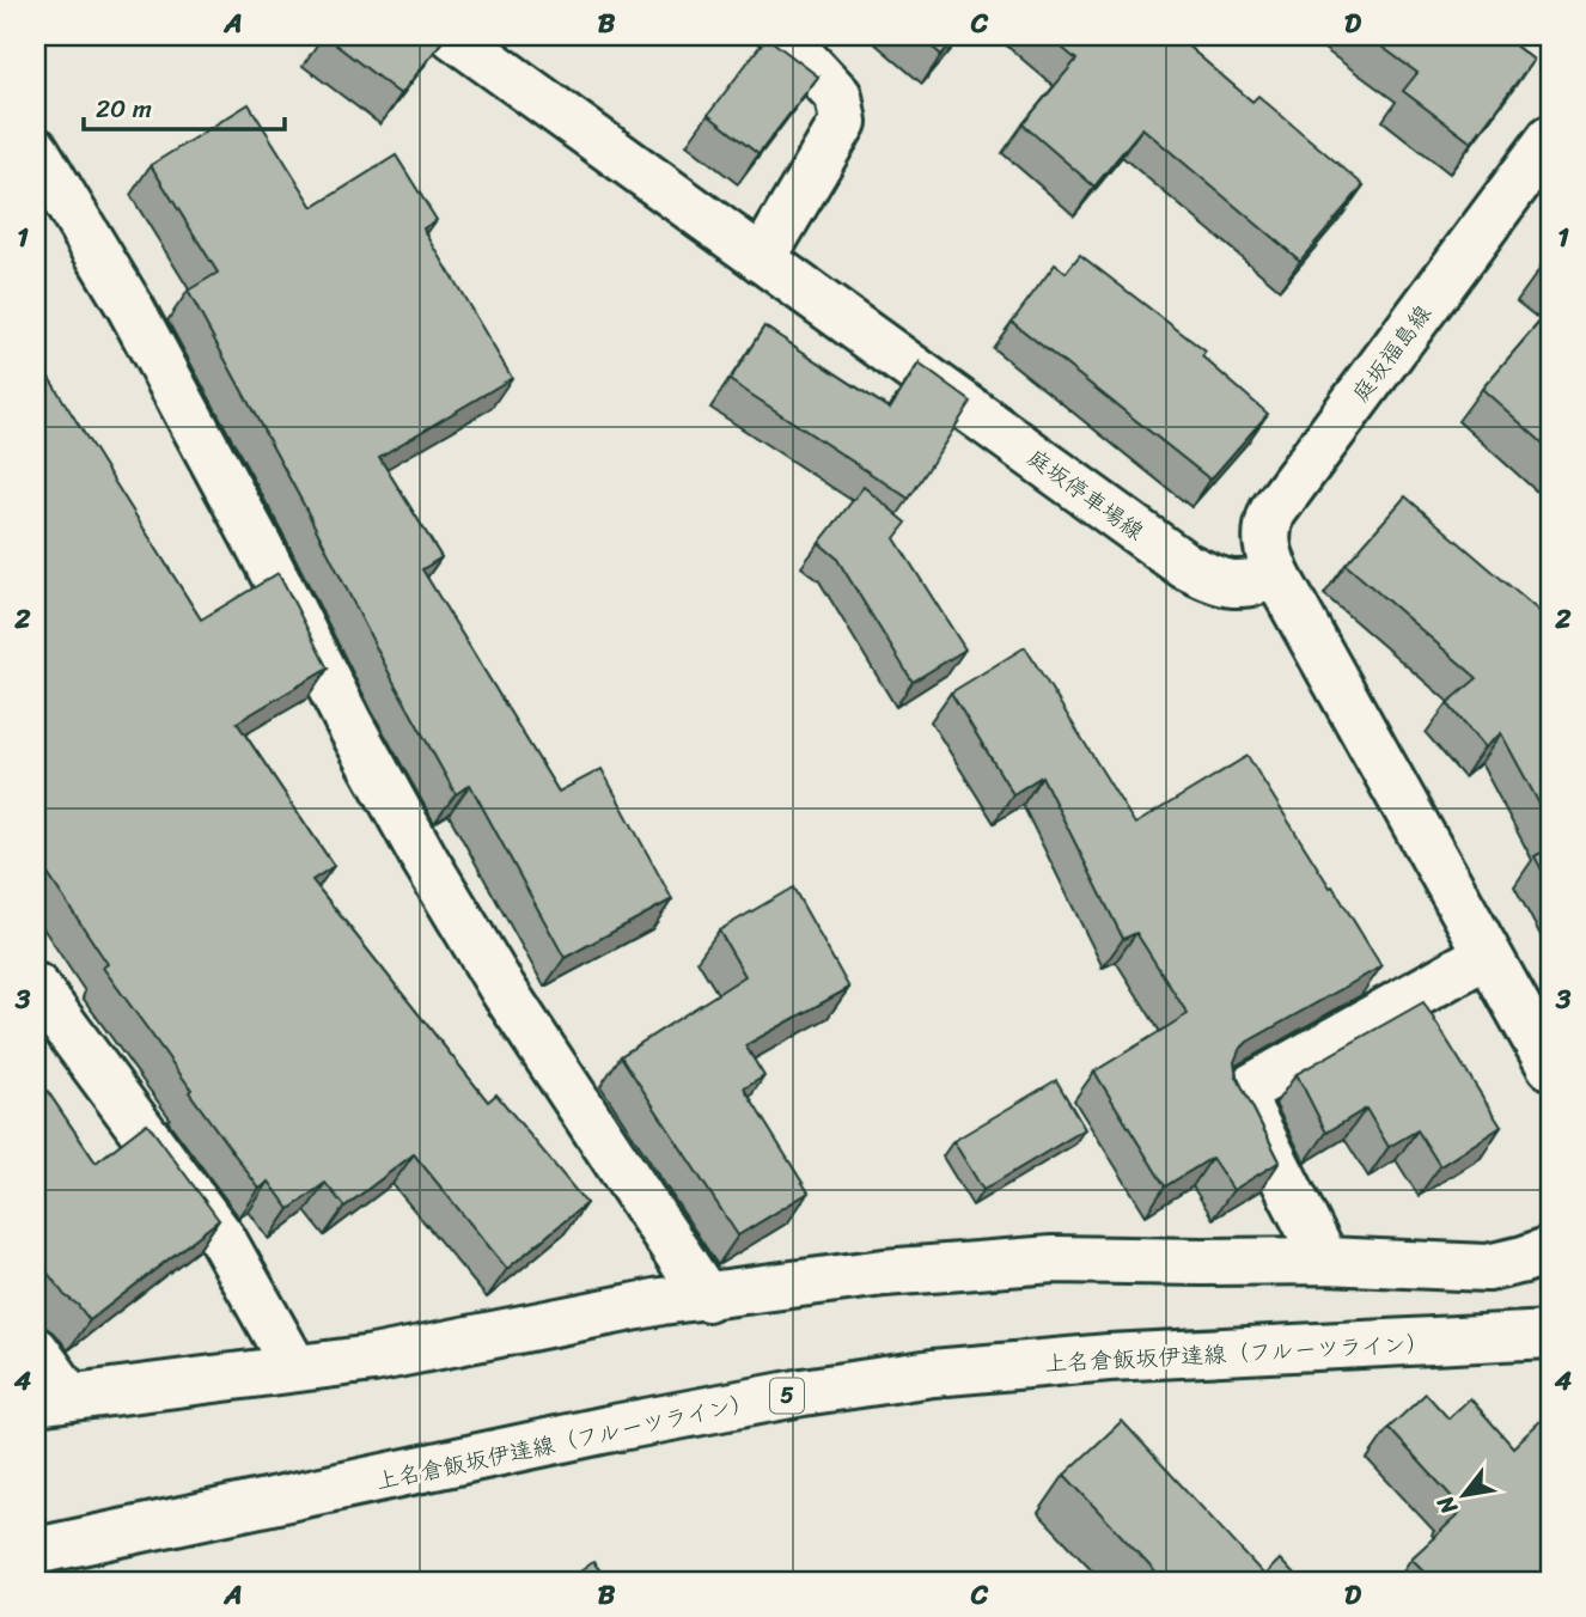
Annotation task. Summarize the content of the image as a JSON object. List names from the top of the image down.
{
  "streets": {
    "street": [
      "庭坂福島線",
      "庭坂停車場線",
      "上名倉飯坂伊達線（フルーツライン）",
      "5"
    ]
  },
  "crossings": [
    ["庭坂福島線", "庭坂停車場線"]
  ],
  "scale_bar": "20 m",
  "north": "bottom left",
  "grid": {
    "columns": [
      "A",
      "B",
      "C",
      "D"
    ],
    "rows": [
      "1",
      "2",
      "3",
      "4"
    ]
  }
}
